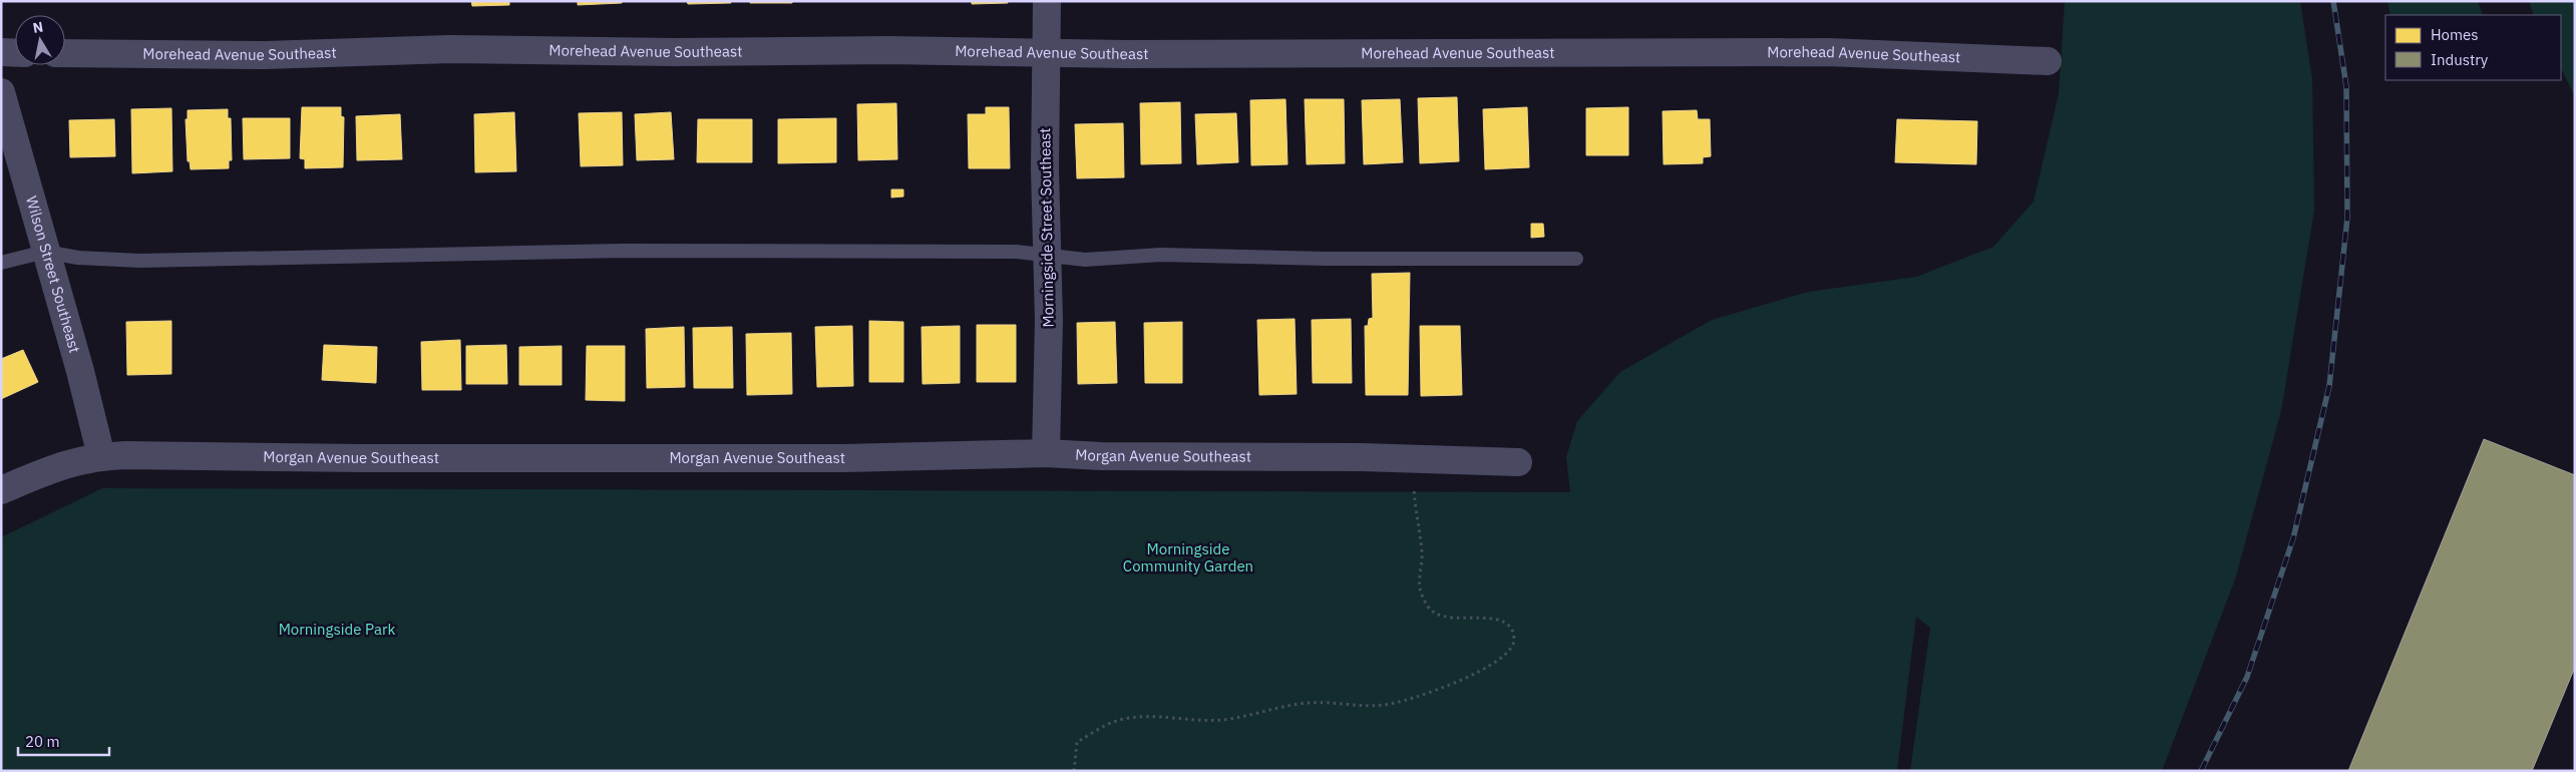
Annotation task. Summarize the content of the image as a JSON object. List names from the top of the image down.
{
  "streets": {
    "street": [
      "Morehead Avenue Southeast",
      "Morningside Street Southeast",
      "Wilson Street Southeast",
      "Morgan Avenue Southeast"
    ]
  },
  "crossings": [
    ["Morehead Avenue Southeast", "Morningside Street Southeast"],
    ["Morningside Street Southeast", "Morgan Avenue Southeast"],
    ["Wilson Street Southeast", "Morgan Avenue Southeast"]
  ],
  "parks": ["Morningside Community Garden", "Morningside Park"],
  "legend": ["Homes", "Industry"],
  "scale_bar": "20 m",
  "north": "top"
}
